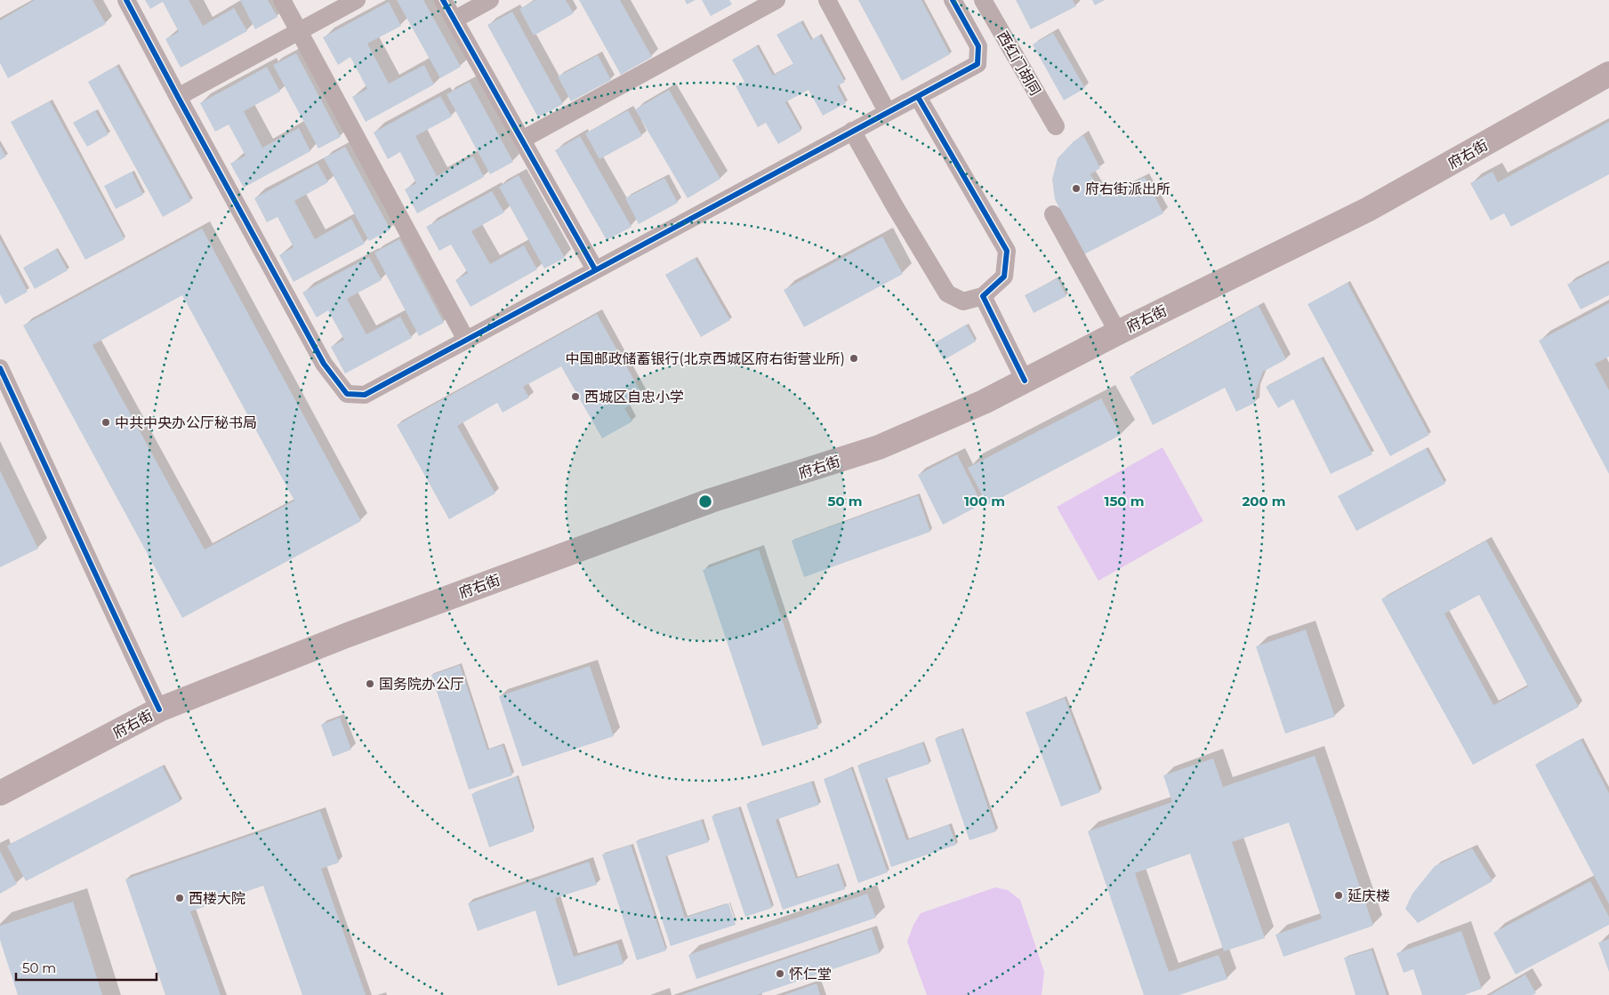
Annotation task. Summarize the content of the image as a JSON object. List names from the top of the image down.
{
  "streets": {
    "main road": ["府右街"],
    "street": ["西红门胡同"]
  },
  "places": [
    "府右街派出所",
    "中国邮政储蓄银行(北京西城区府右街营业所)",
    "西城区自忠小学",
    "中共中央办公厅秘书局",
    "国务院办公厅",
    "延庆楼",
    "西楼大院",
    "怀仁堂"
  ],
  "scale_bar": "50 m",
  "rings": [
    "50 m",
    "100 m",
    "150 m",
    "200 m"
  ]
}
